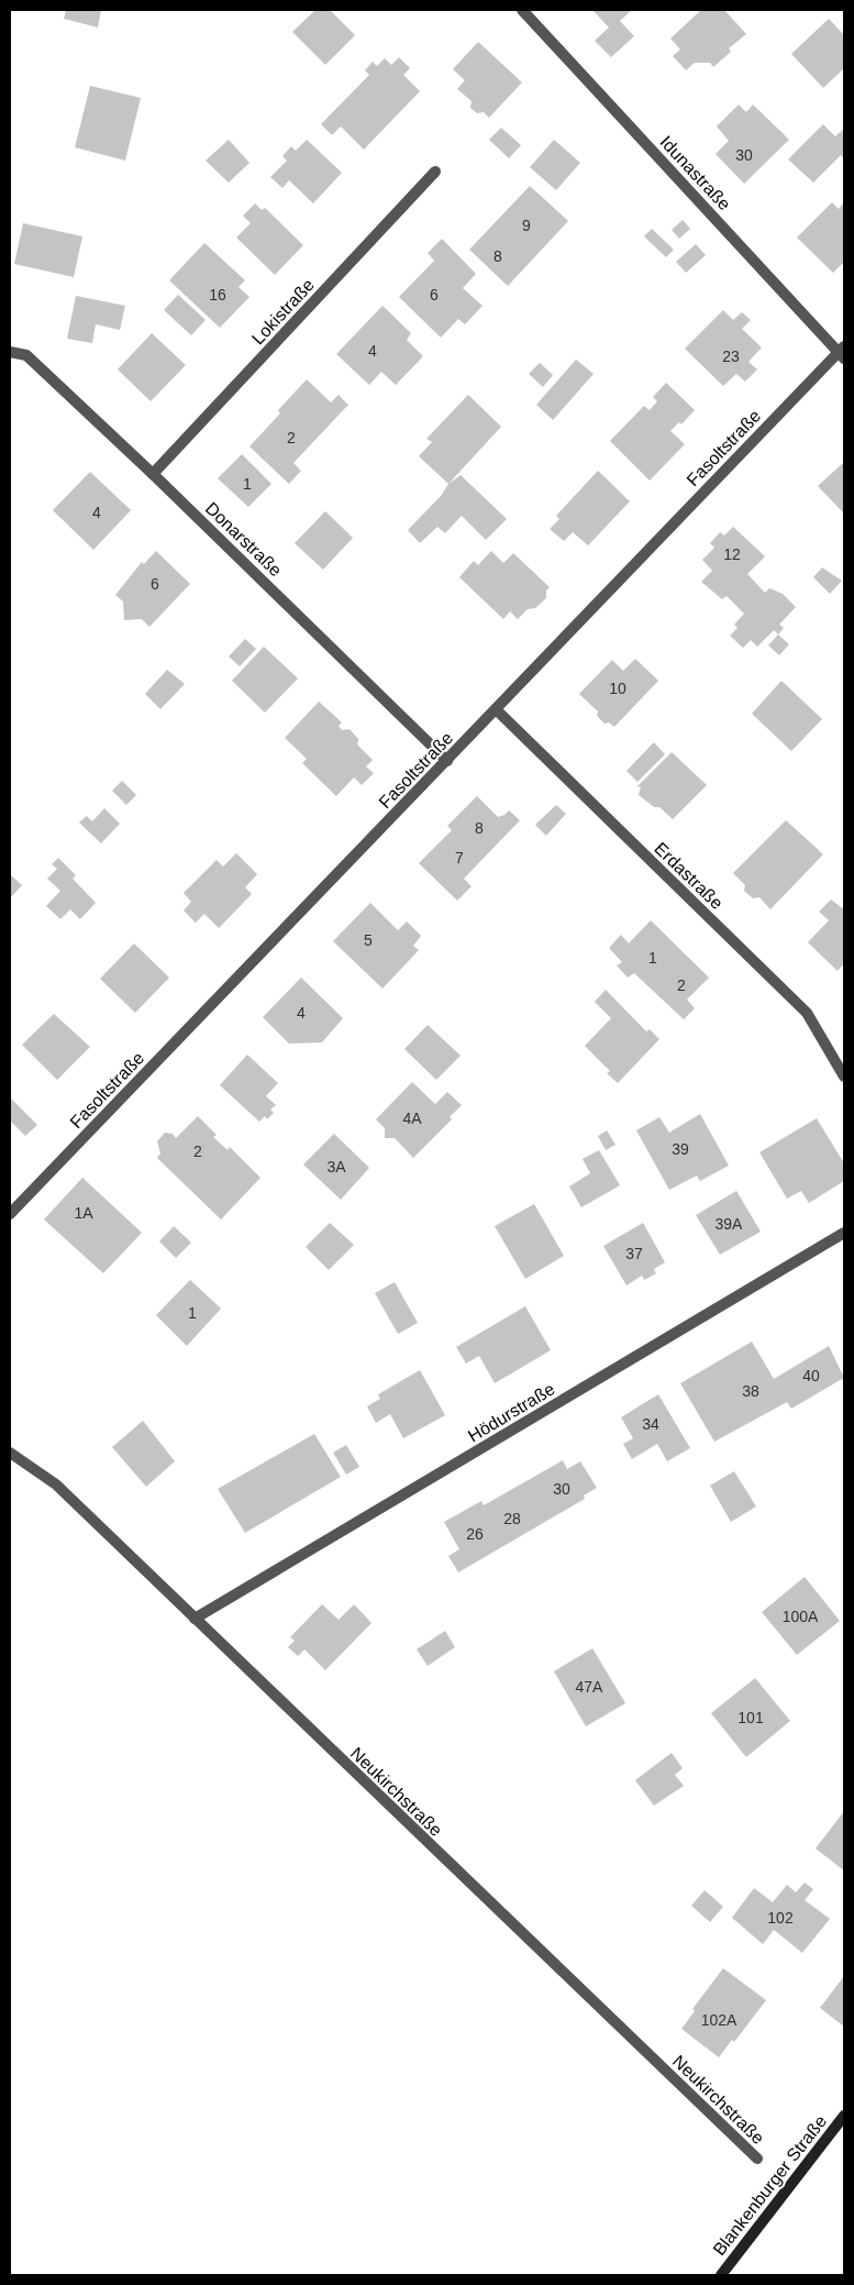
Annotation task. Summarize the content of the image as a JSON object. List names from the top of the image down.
{
  "streets": {
    "main road": ["Blankenburger Straße"],
    "street": [
      "Idunastraße",
      "Lokistraße",
      "Fasoltstraße",
      "Donarstraße",
      "Erdastraße",
      "Hödurstraße",
      "Neukirchstraße"
    ]
  },
  "crossings": [
    ["Idunastraße", "Fasoltstraße"],
    ["Lokistraße", "Donarstraße"],
    ["Fasoltstraße", "Donarstraße"],
    ["Fasoltstraße", "Erdastraße"],
    ["Hödurstraße", "Neukirchstraße"]
  ],
  "house_numbers": [
    "30",
    "9",
    "8",
    "16",
    "6",
    "4",
    "23",
    "2",
    "1",
    "4",
    "12",
    "6",
    "10",
    "8",
    "7",
    "5",
    "1",
    "2",
    "4",
    "4A",
    "39",
    "2",
    "3A",
    "1A",
    "39A",
    "37",
    "1",
    "40",
    "38",
    "34",
    "30",
    "28",
    "26",
    "100A",
    "47A",
    "101",
    "102",
    "102A"
  ]
}
